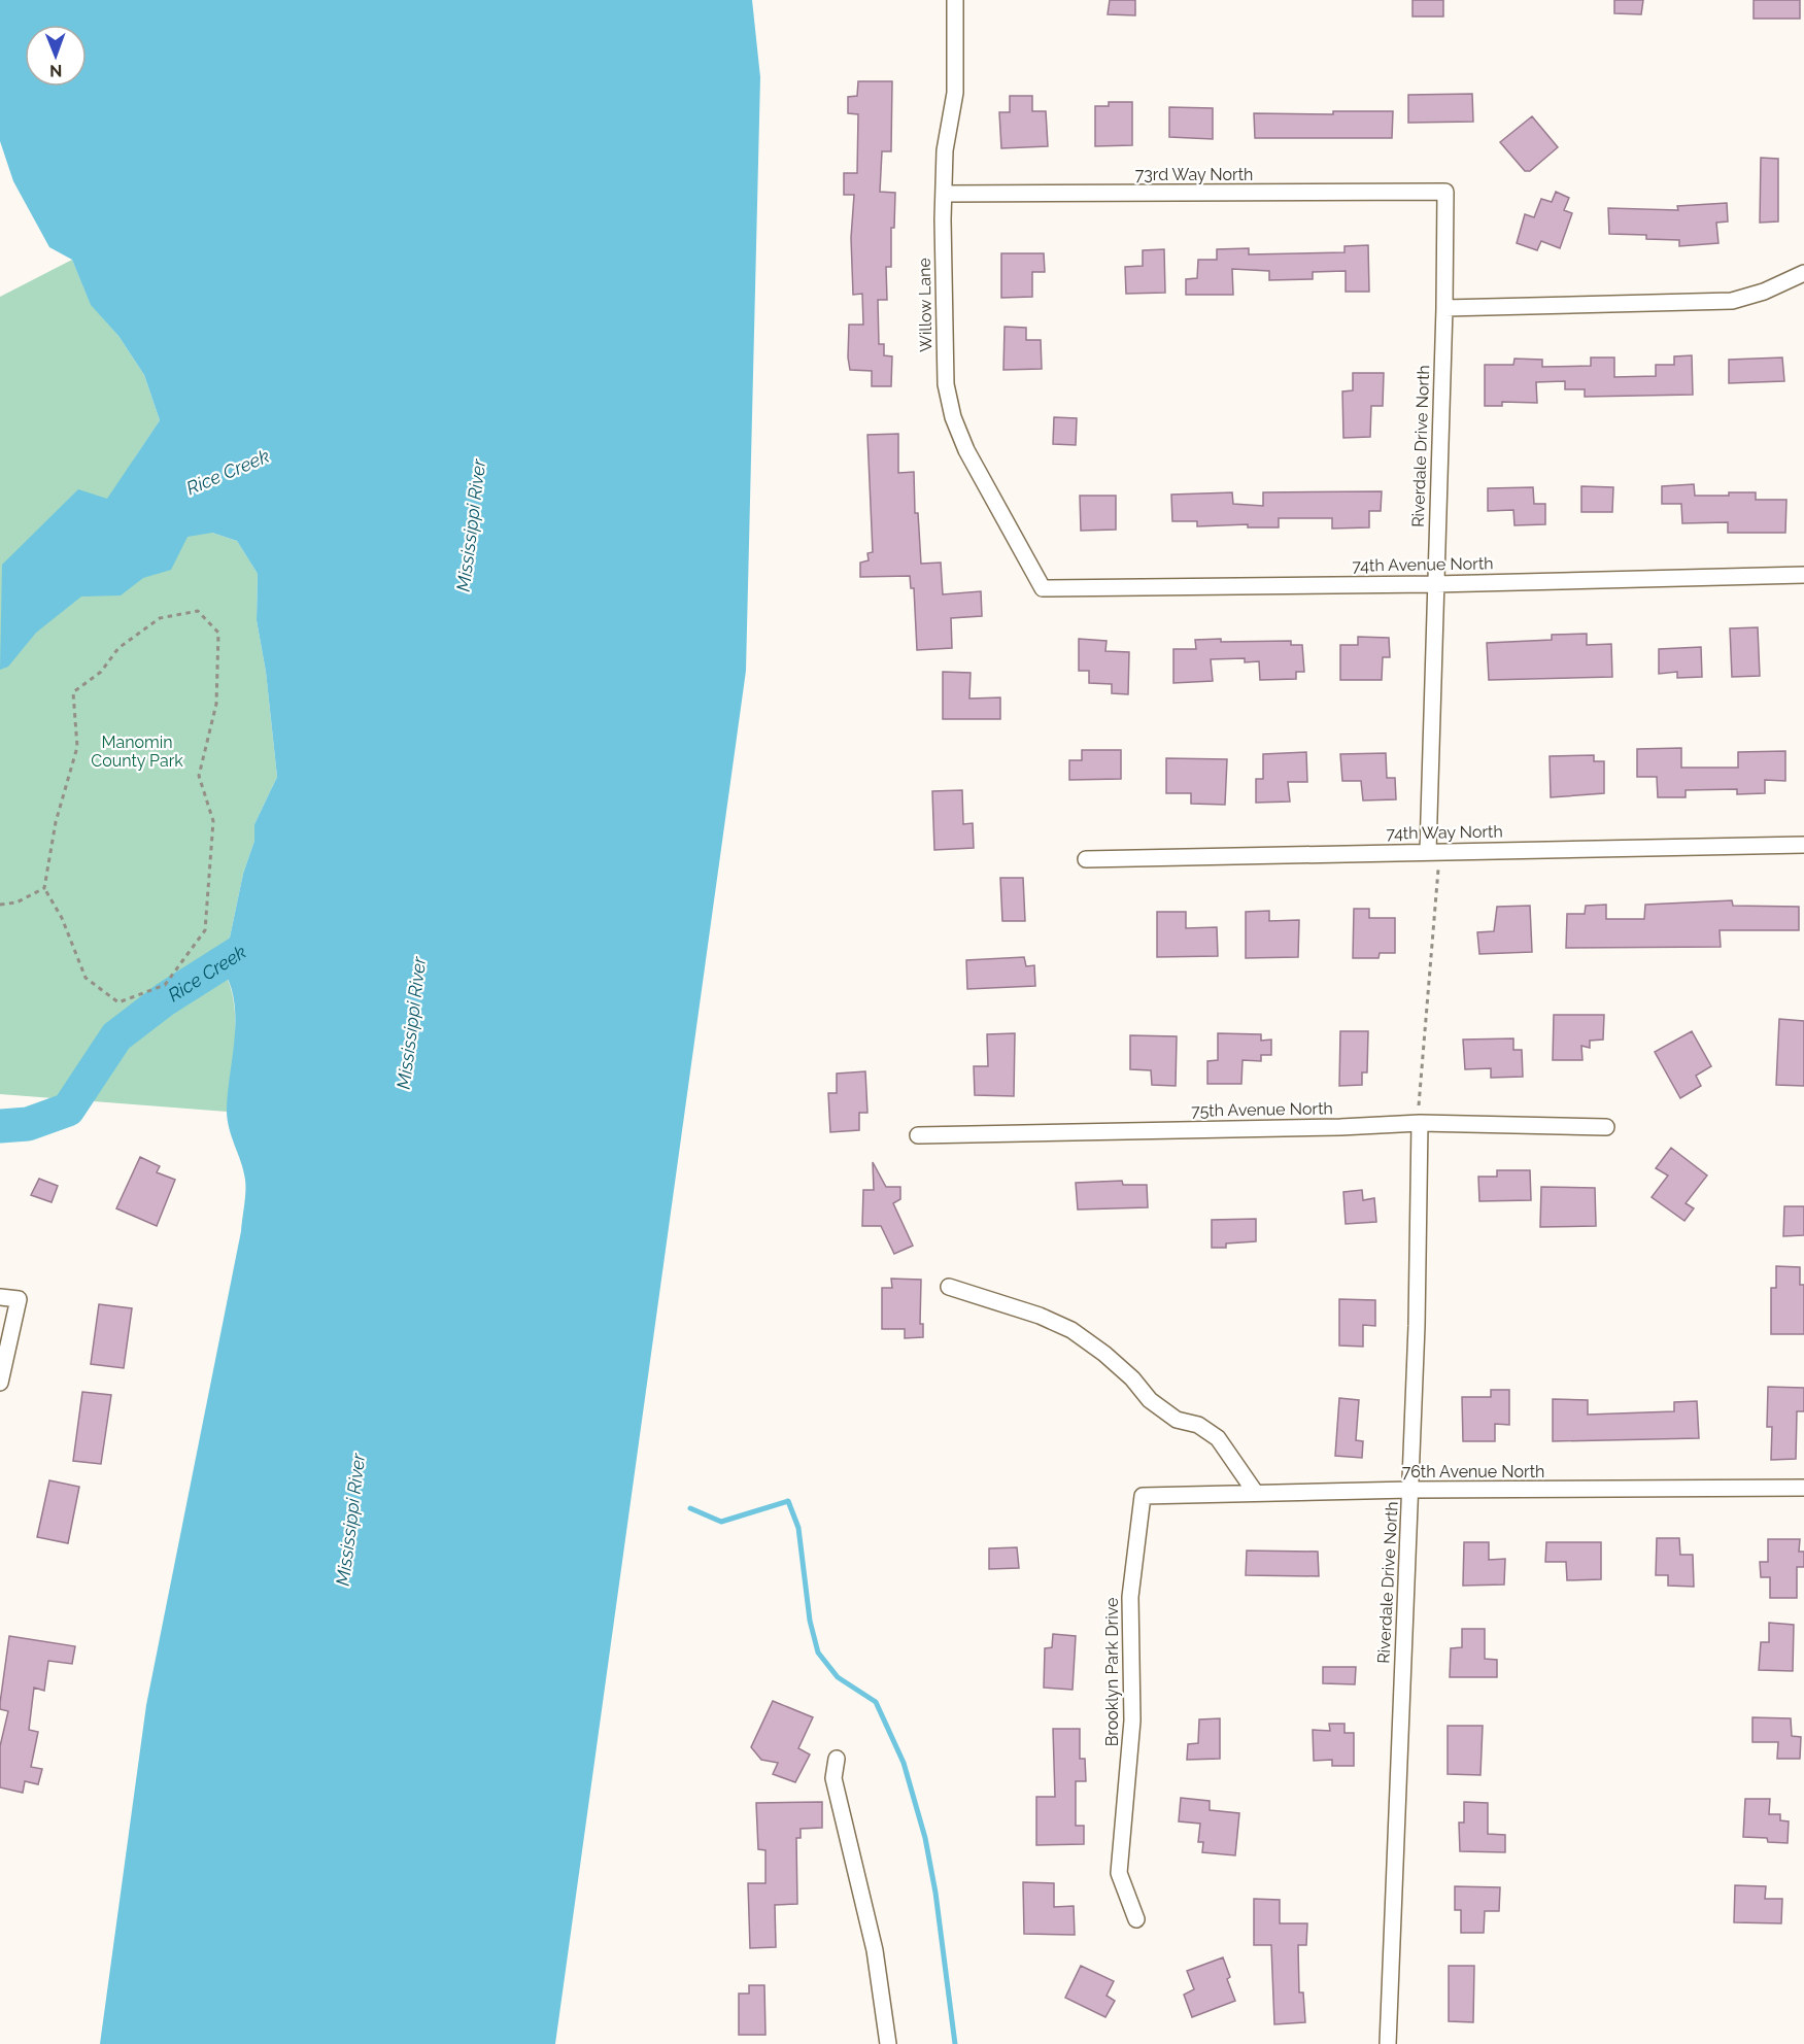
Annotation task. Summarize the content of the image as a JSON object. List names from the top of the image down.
{
  "streets": {
    "street": [
      "73rd Way North",
      "Willow Lane",
      "Riverdale Drive North",
      "74th Avenue North",
      "74th Way North",
      "75th Avenue North",
      "76th Avenue North",
      "Brooklyn Park Drive"
    ]
  },
  "crossings": [
    ["73rd Way North", "Willow Lane"],
    ["73rd Way North", "Riverdale Drive North"],
    ["Willow Lane", "74th Avenue North"],
    ["Riverdale Drive North", "74th Avenue North"],
    ["Riverdale Drive North", "74th Way North"],
    ["Riverdale Drive North", "75th Avenue North"],
    ["Riverdale Drive North", "76th Avenue North"],
    ["76th Avenue North", "Brooklyn Park Drive"]
  ],
  "water": ["Rice Creek", "Mississippi River"],
  "parks": ["Manomin County Park"],
  "north": "bottom"
}
